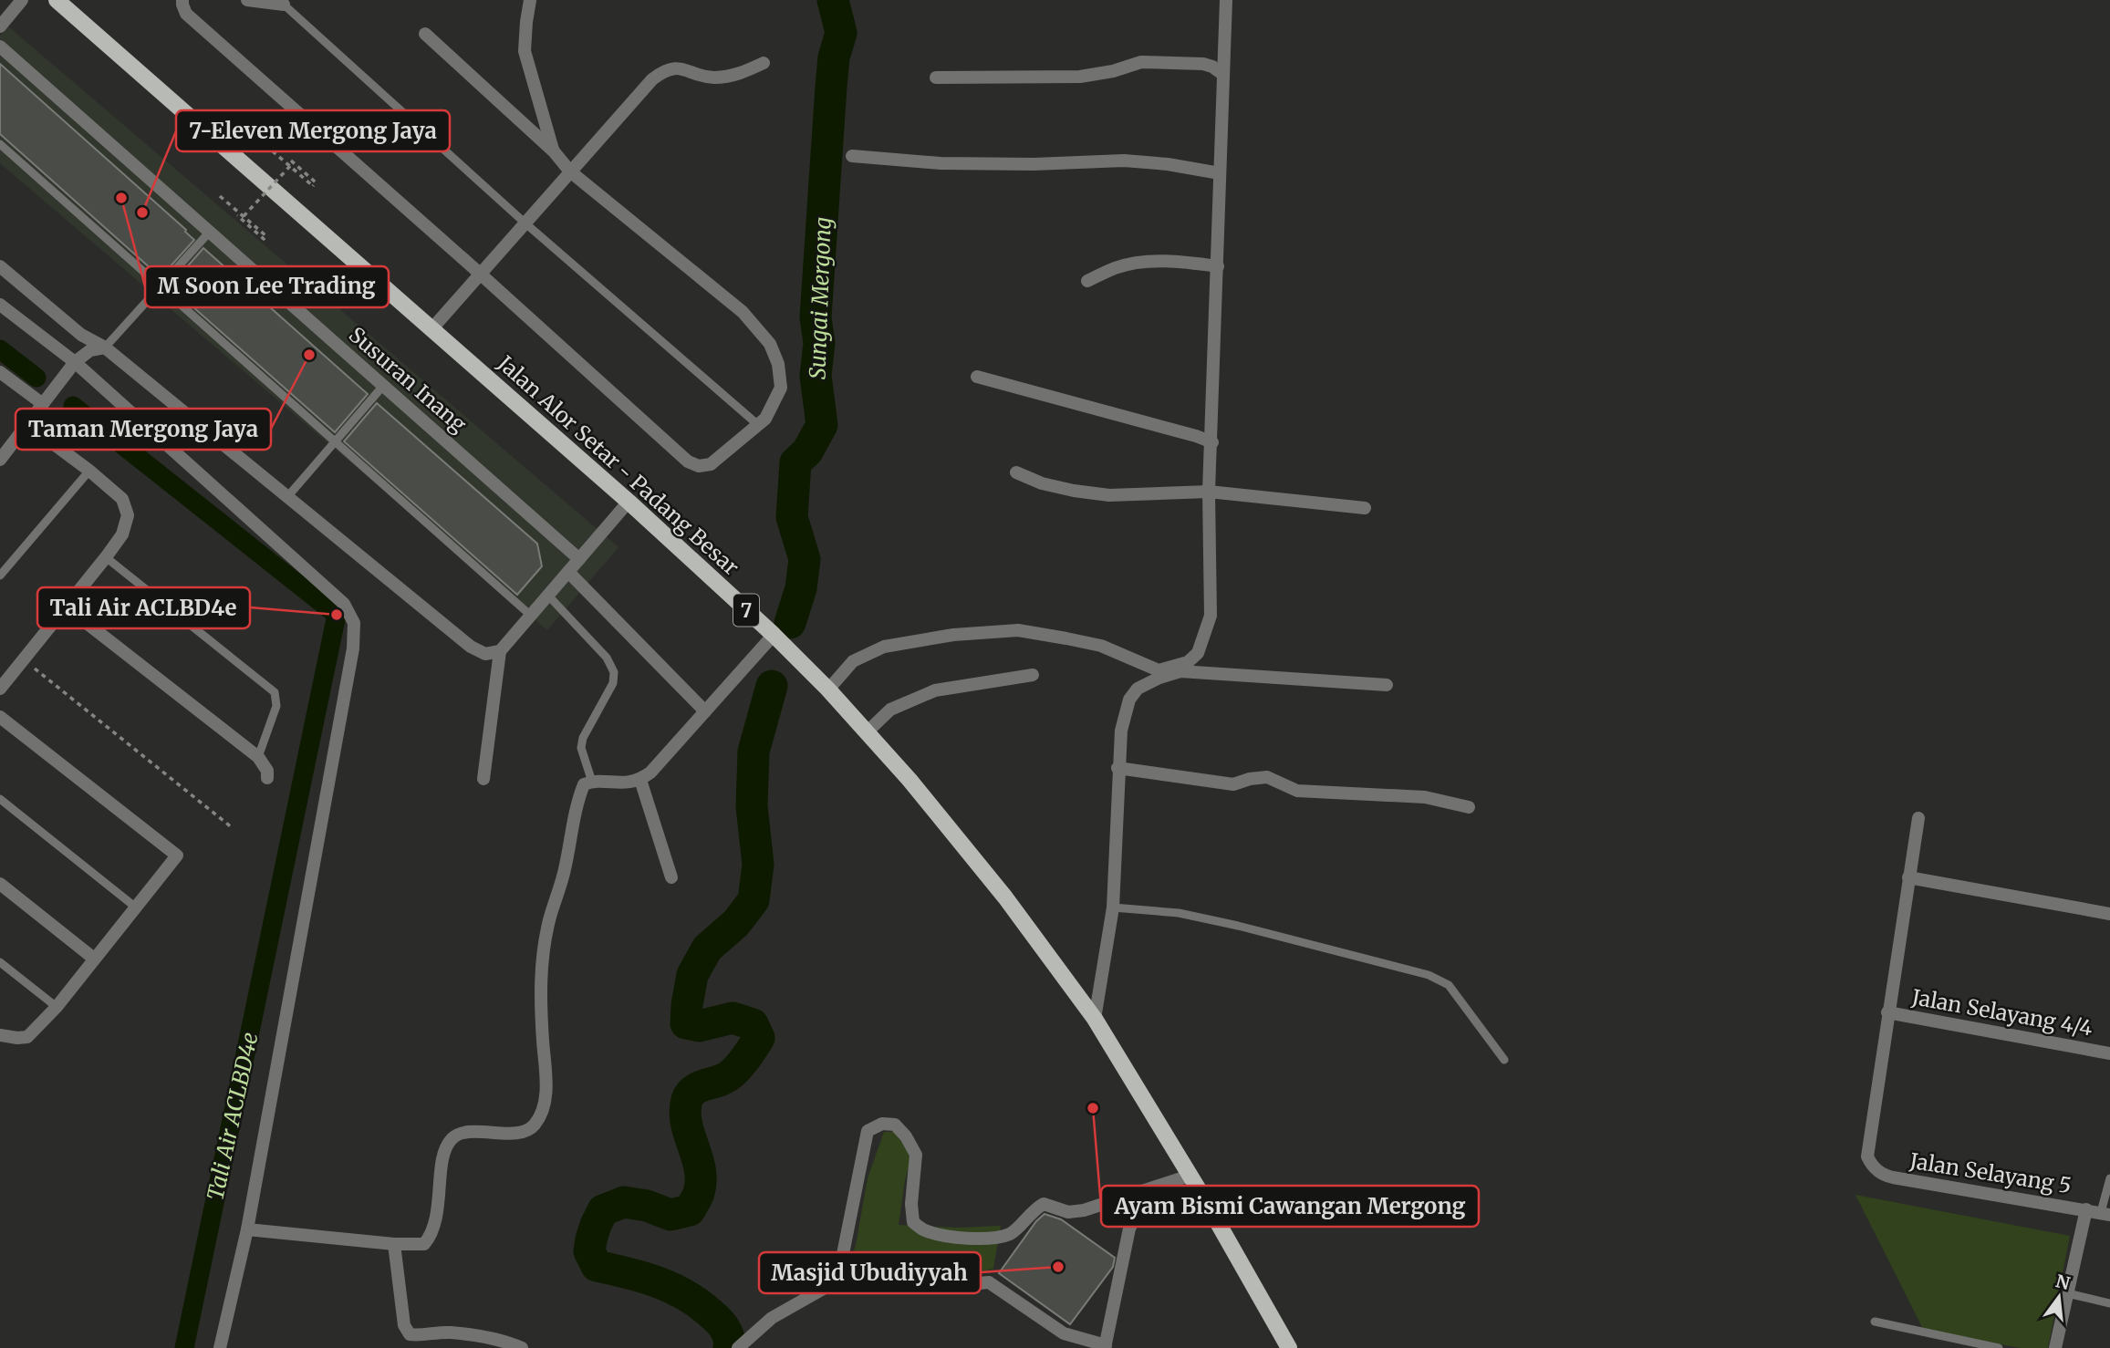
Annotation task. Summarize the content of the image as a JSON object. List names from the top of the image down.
{
  "streets": {
    "main road": ["Jalan Alor Setar - Padang Besar", "7"],
    "street": ["Susuran Inang", "Jalan Selayang 4/4", "Jalan Selayang 5"]
  },
  "crossings": [
    ["Jalan Selayang 4/4", "Jalan Selayang 5"]
  ],
  "water": ["Sungai Mergong", "Tali Air ACLBD4e"],
  "places": [
    "M Soon Lee Trading",
    "7-Eleven Mergong Jaya",
    "Taman Mergong Jaya",
    "Tali Air ACLBD4e",
    "Ayam Bismi Cawangan Mergong",
    "Masjid Ubudiyyah"
  ],
  "north": "top"
}
